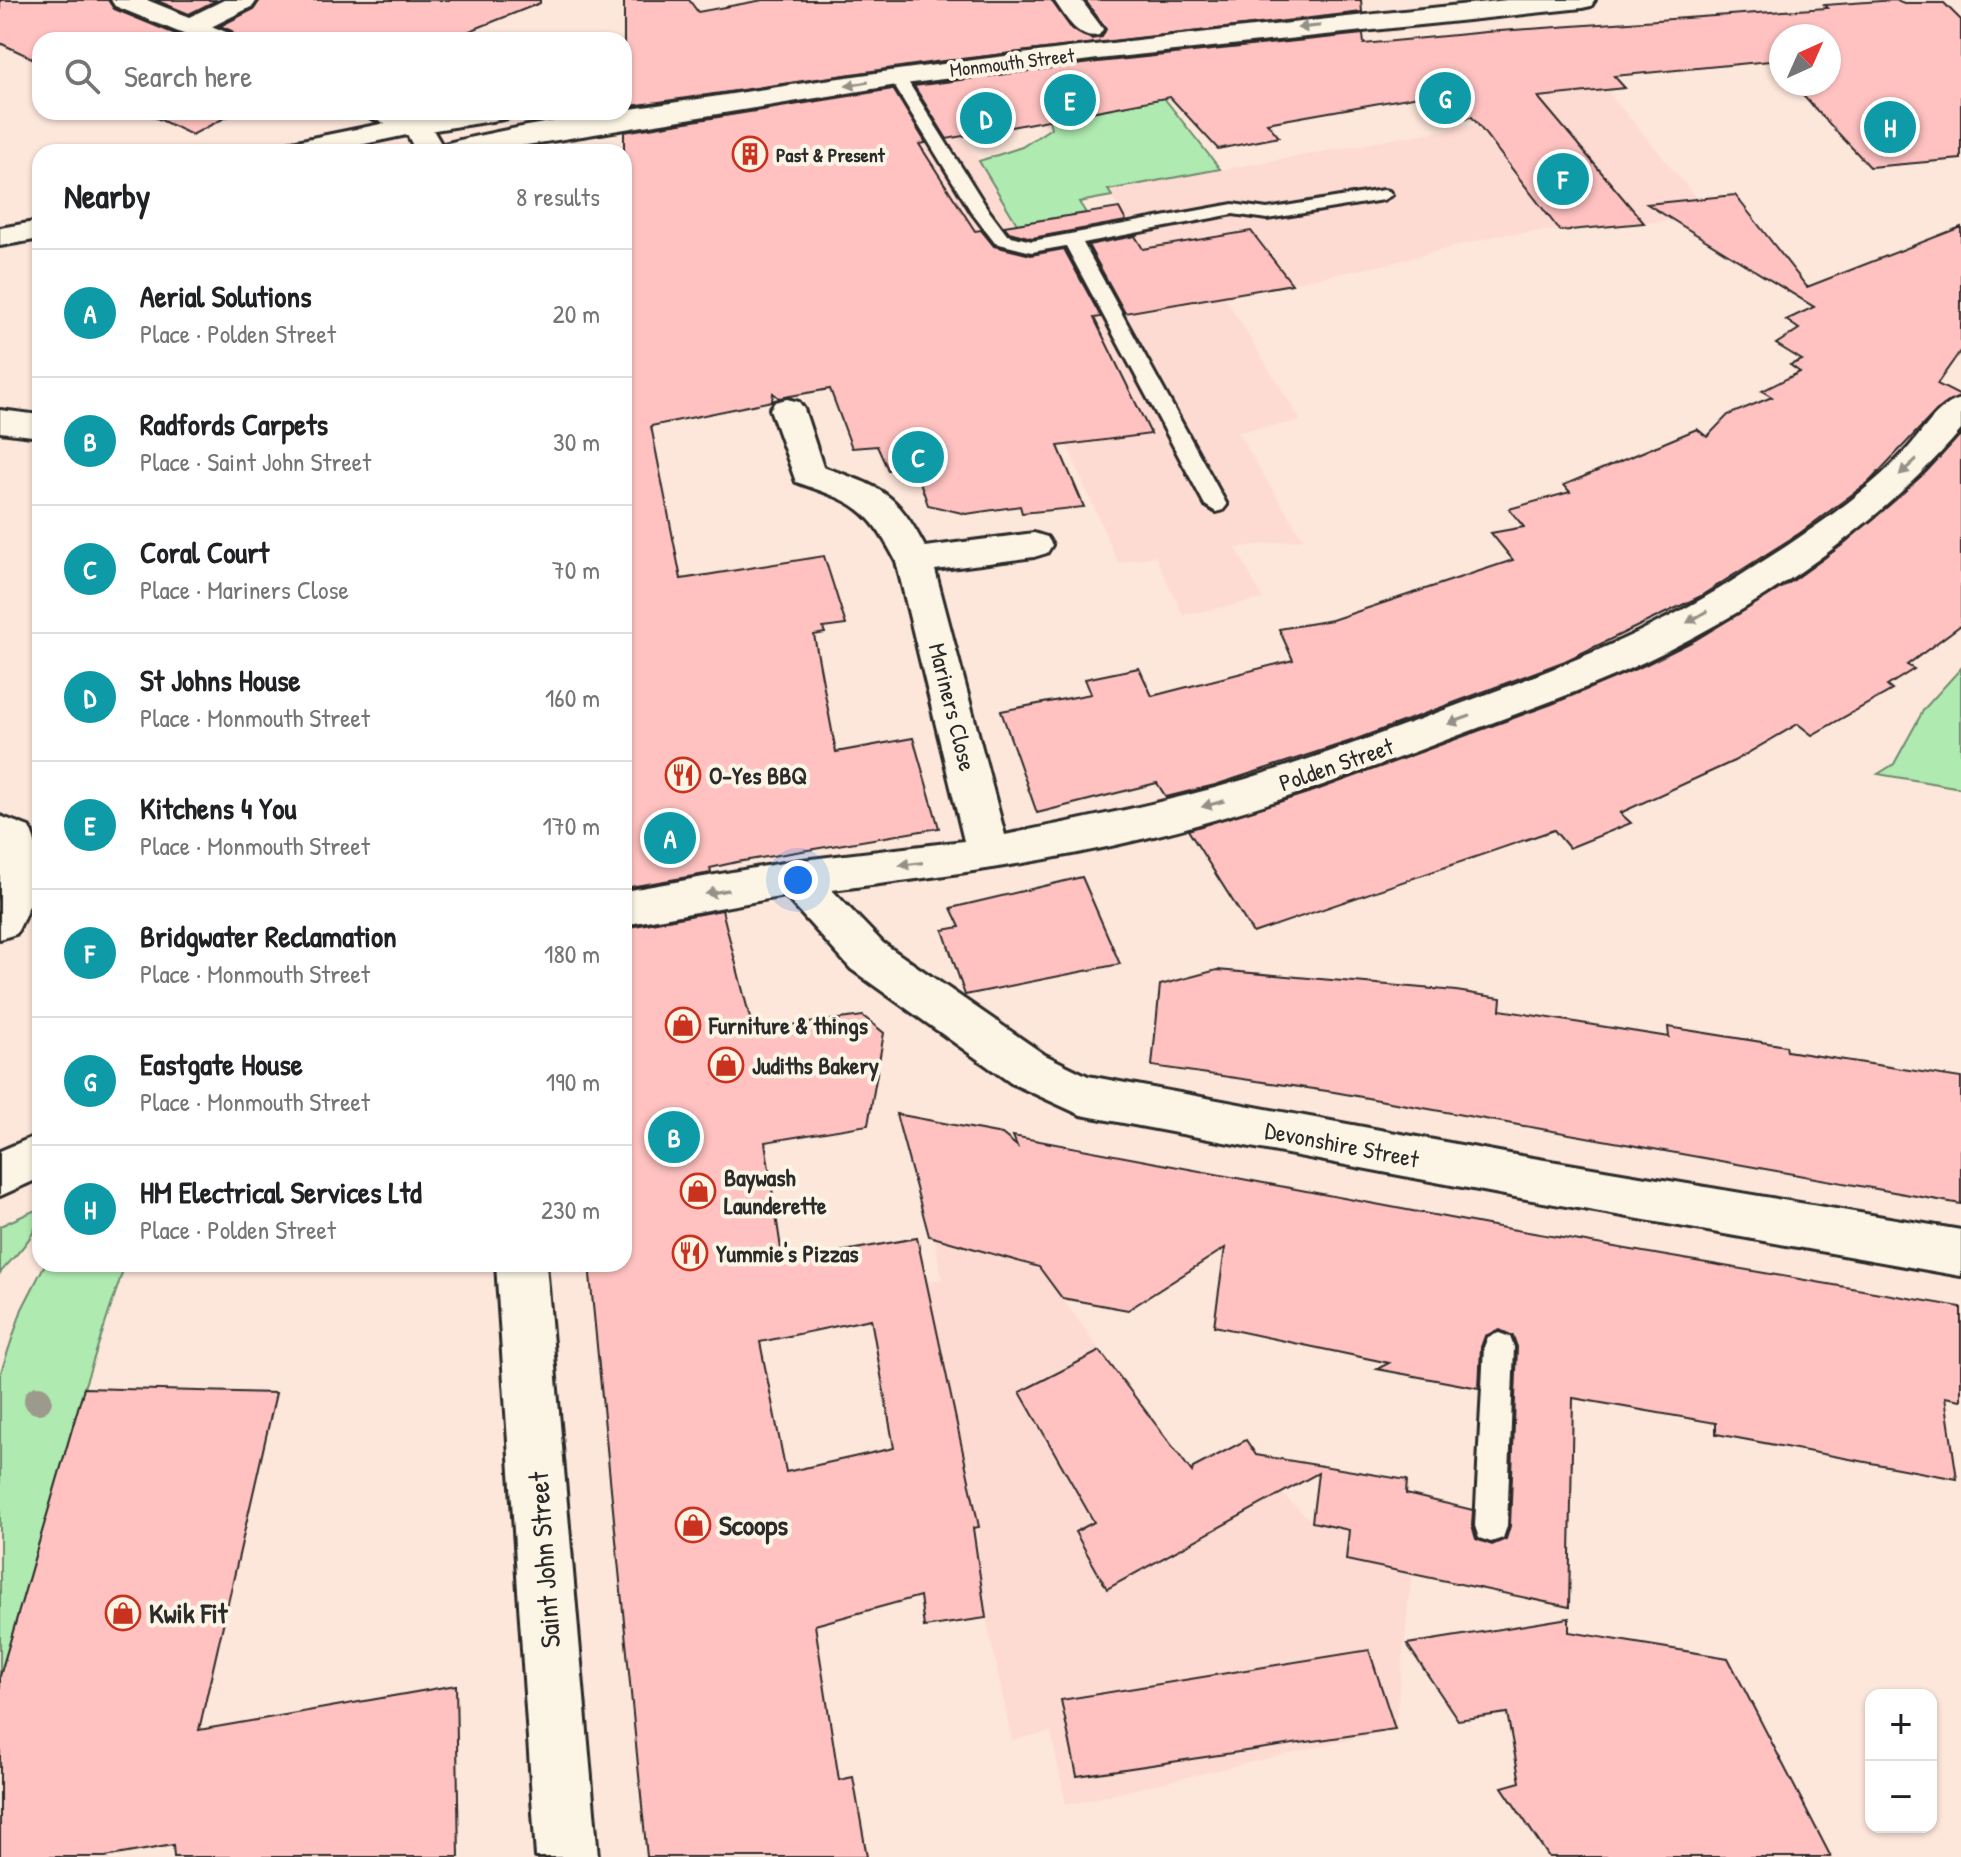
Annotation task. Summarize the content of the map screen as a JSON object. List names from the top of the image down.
{
  "streets": {
    "street": [
      "Monmouth Street",
      "Mariners Close",
      "Polden Street",
      "Devonshire Street",
      "Saint John Street"
    ]
  },
  "crossings": [
    ["Mariners Close", "Polden Street"],
    ["Polden Street", "Devonshire Street"]
  ],
  "one_way": ["Polden Street"],
  "places": {
    "building": ["Past & Present"],
    "restaurant": ["O-Yes BBQ", "Yummie's Pizzas"],
    "shop": [
      "Furniture & things",
      "Judiths Bakery",
      "Baywash Launderette",
      "Scoops",
      "Kwik Fit"
    ]
  },
  "north": "top right",
  "page": {
    "search": "Search here",
    "pins": [
      "G",
      "E",
      "D",
      "H",
      "F",
      "C",
      "A",
      "B"
    ],
    "heading": ["Nearby", "8 results"],
    "list": [
      {
        "mark": "A",
        "name": "Aerial Solutions",
        "note": "Place · Polden Street",
        "value": "20 m"
      },
      {
        "mark": "B",
        "name": "Radfords Carpets",
        "note": "Place · Saint John Street",
        "value": "30 m"
      },
      {
        "mark": "C",
        "name": "Coral Court",
        "note": "Place · Mariners Close",
        "value": "70 m"
      },
      {
        "mark": "D",
        "name": "St Johns House",
        "note": "Place · Monmouth Street",
        "value": "160 m"
      },
      {
        "mark": "E",
        "name": "Kitchens 4 You",
        "note": "Place · Monmouth Street",
        "value": "170 m"
      },
      {
        "mark": "F",
        "name": "Bridgwater Reclamation",
        "note": "Place · Monmouth Street",
        "value": "180 m"
      },
      {
        "mark": "G",
        "name": "Eastgate House",
        "note": "Place · Monmouth Street",
        "value": "190 m"
      },
      {
        "mark": "H",
        "name": "HM Electrical Services Ltd",
        "note": "Place · Polden Street",
        "value": "230 m"
      }
    ],
    "map_buttons": ["+", "−"]
  }
}
